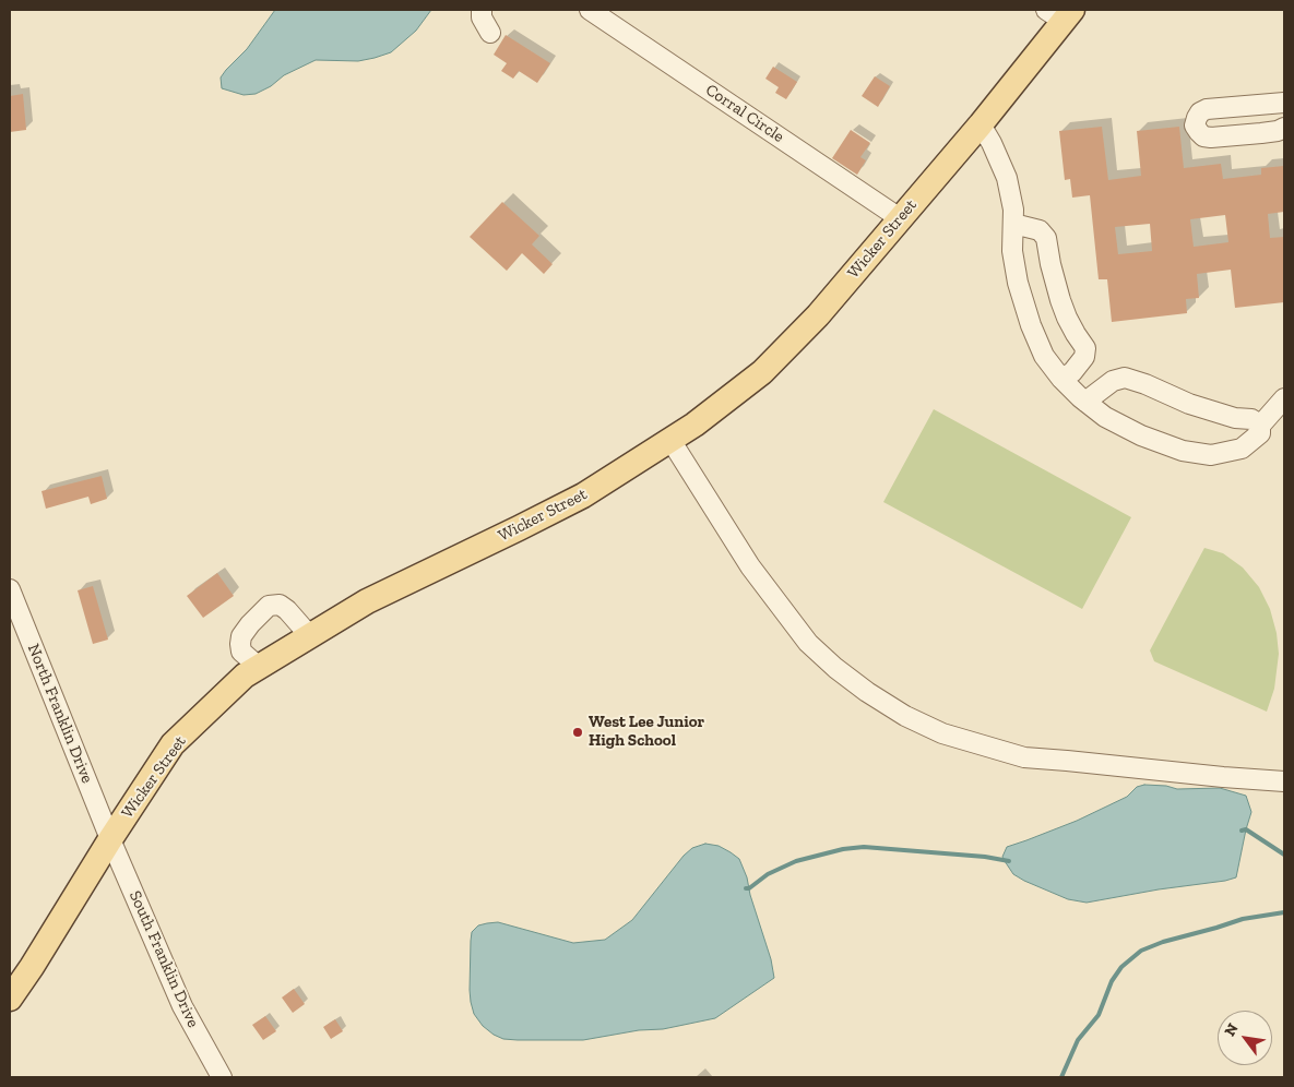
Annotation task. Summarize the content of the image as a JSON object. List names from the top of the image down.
{
  "streets": {
    "main road": ["Wicker Street"],
    "street": ["Corral Circle", "North Franklin Drive", "South Franklin Drive"]
  },
  "crossings": [
    ["Corral Circle", "Wicker Street"],
    ["Wicker Street", "North Franklin Drive"],
    ["Wicker Street", "South Franklin Drive"],
    ["North Franklin Drive", "South Franklin Drive"]
  ],
  "places": ["West Lee Junior High School"],
  "north": "top left"
}
